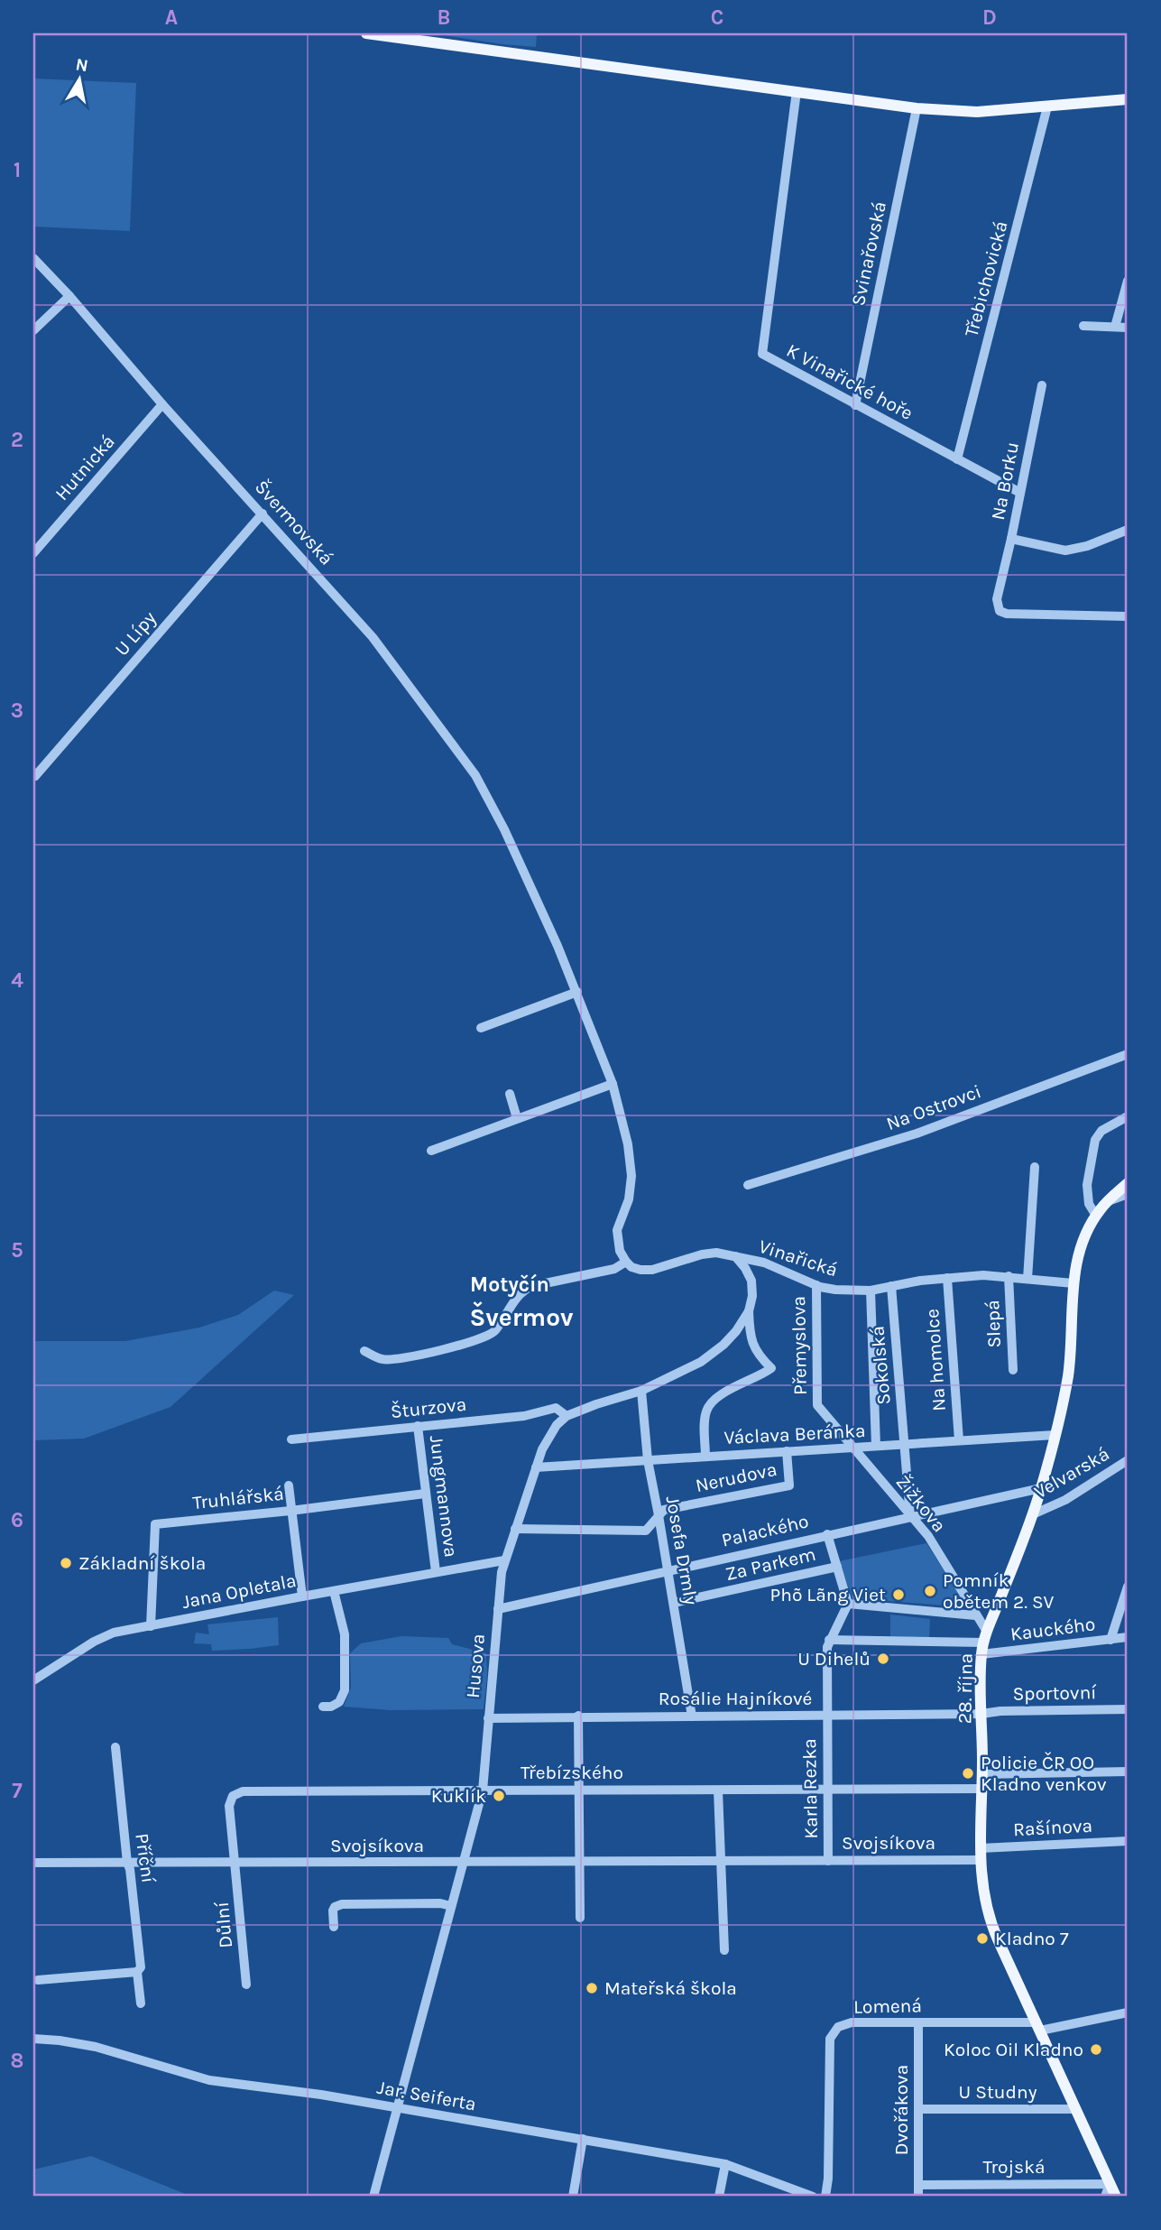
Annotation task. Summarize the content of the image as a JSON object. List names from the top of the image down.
{
  "streets": {
    "main road": ["28. října"],
    "street": [
      "Svinařovská",
      "Třebichovická",
      "K Vinařické hoře",
      "Hutnická",
      "Na Borku",
      "Švermovská",
      "U Lípy",
      "Na Ostrovci",
      "Vinařická",
      "Slepá",
      "Přemyslova",
      "Na homolce",
      "Sokolská",
      "Šturzova",
      "Václava Beránka",
      "Velvarská",
      "Nerudova",
      "Jungmannova",
      "Truhlářská",
      "Žižkova",
      "Palackého",
      "Josefa Drmly",
      "Za Parkem",
      "Jana Opletala",
      "Kauckého",
      "Husova",
      "Sportovní",
      "Rosálie Hajníkové",
      "Třebízského",
      "Karla Rezka",
      "Rašínova",
      "Svojsíkova",
      "Příční",
      "Důlní",
      "Lomená",
      "U Studny",
      "Jar. Seiferta",
      "Dvořákova",
      "Trojská"
    ]
  },
  "crossings": [
    ["Svinařovská", "K Vinařické hoře"],
    ["Třebichovická", "K Vinařické hoře"],
    ["K Vinařické hoře", "Na Borku"],
    ["Hutnická", "Švermovská"],
    ["Švermovská", "U Lípy"],
    ["Vinařická", "Slepá"],
    ["Vinařická", "Přemyslova"],
    ["Vinařická", "Na homolce"],
    ["Vinařická", "Sokolská"],
    ["Vinařická", "28. října"],
    ["Přemyslova", "Žižkova"],
    ["Na homolce", "Václava Beránka"],
    ["Sokolská", "Václava Beránka"],
    ["Sokolská", "Žižkova"],
    ["Sokolská", "Palackého"],
    ["Šturzova", "Jungmannova"],
    ["Šturzova", "Husova"],
    ["Václava Beránka", "Nerudova"],
    ["Václava Beránka", "Žižkova"],
    ["Václava Beránka", "Josefa Drmly"],
    ["Václava Beránka", "Husova"],
    ["Václava Beránka", "28. října"],
    ["Velvarská", "28. října"],
    ["Nerudova", "Josefa Drmly"],
    ["Nerudova", "Husova"],
    ["Jungmannova", "Truhlářská"],
    ["Jungmannova", "Jana Opletala"],
    ["Truhlářská", "Jana Opletala"],
    ["Žižkova", "Palackého"],
    ["Žižkova", "Kauckého"],
    ["Žižkova", "28. října"],
    ["Palackého", "Josefa Drmly"],
    ["Palackého", "Husova"],
    ["Palackého", "28. října"],
    ["Josefa Drmly", "Za Parkem"],
    ["Josefa Drmly", "Husova"],
    ["Josefa Drmly", "Rosálie Hajníkové"],
    ["Jana Opletala", "Husova"],
    ["Kauckého", "28. října"],
    ["Kauckého", "Karla Rezka"],
    ["Husova", "Rosálie Hajníkové"],
    ["Husova", "Třebízského"],
    ["Husova", "Svojsíkova"],
    ["Husova", "Jar. Seiferta"],
    ["28. října", "Sportovní"],
    ["28. října", "Rosálie Hajníkové"],
    ["28. října", "Třebízského"],
    ["28. října", "Rašínova"],
    ["28. října", "Svojsíkova"],
    ["28. října", "Lomená"],
    ["28. října", "U Studny"],
    ["28. října", "Trojská"],
    ["Sportovní", "Rosálie Hajníkové"],
    ["Rosálie Hajníkové", "Karla Rezka"],
    ["Třebízského", "Karla Rezka"],
    ["Třebízského", "Svojsíkova"],
    ["Třebízského", "Důlní"],
    ["Karla Rezka", "Svojsíkova"],
    ["Rašínova", "Svojsíkova"],
    ["Svojsíkova", "Příční"],
    ["Svojsíkova", "Důlní"],
    ["Lomená", "Dvořákova"],
    ["U Studny", "Dvořákova"],
    ["Dvořákova", "Trojská"]
  ],
  "districts": ["Motyčín", "Švermov"],
  "places": [
    "Základní škola",
    "Pomník obětem 2. SV",
    "Phõ Lãng Viet",
    "U Dihelů",
    "Policie ČR OO Kladno venkov",
    "Kuklík",
    "Kladno 7",
    "Mateřská škola",
    "Koloc Oil Kladno"
  ],
  "north": "top",
  "grid": {
    "columns": [
      "A",
      "B",
      "C",
      "D"
    ],
    "rows": [
      "1",
      "2",
      "3",
      "4",
      "5",
      "6",
      "7",
      "8"
    ]
  }
}
